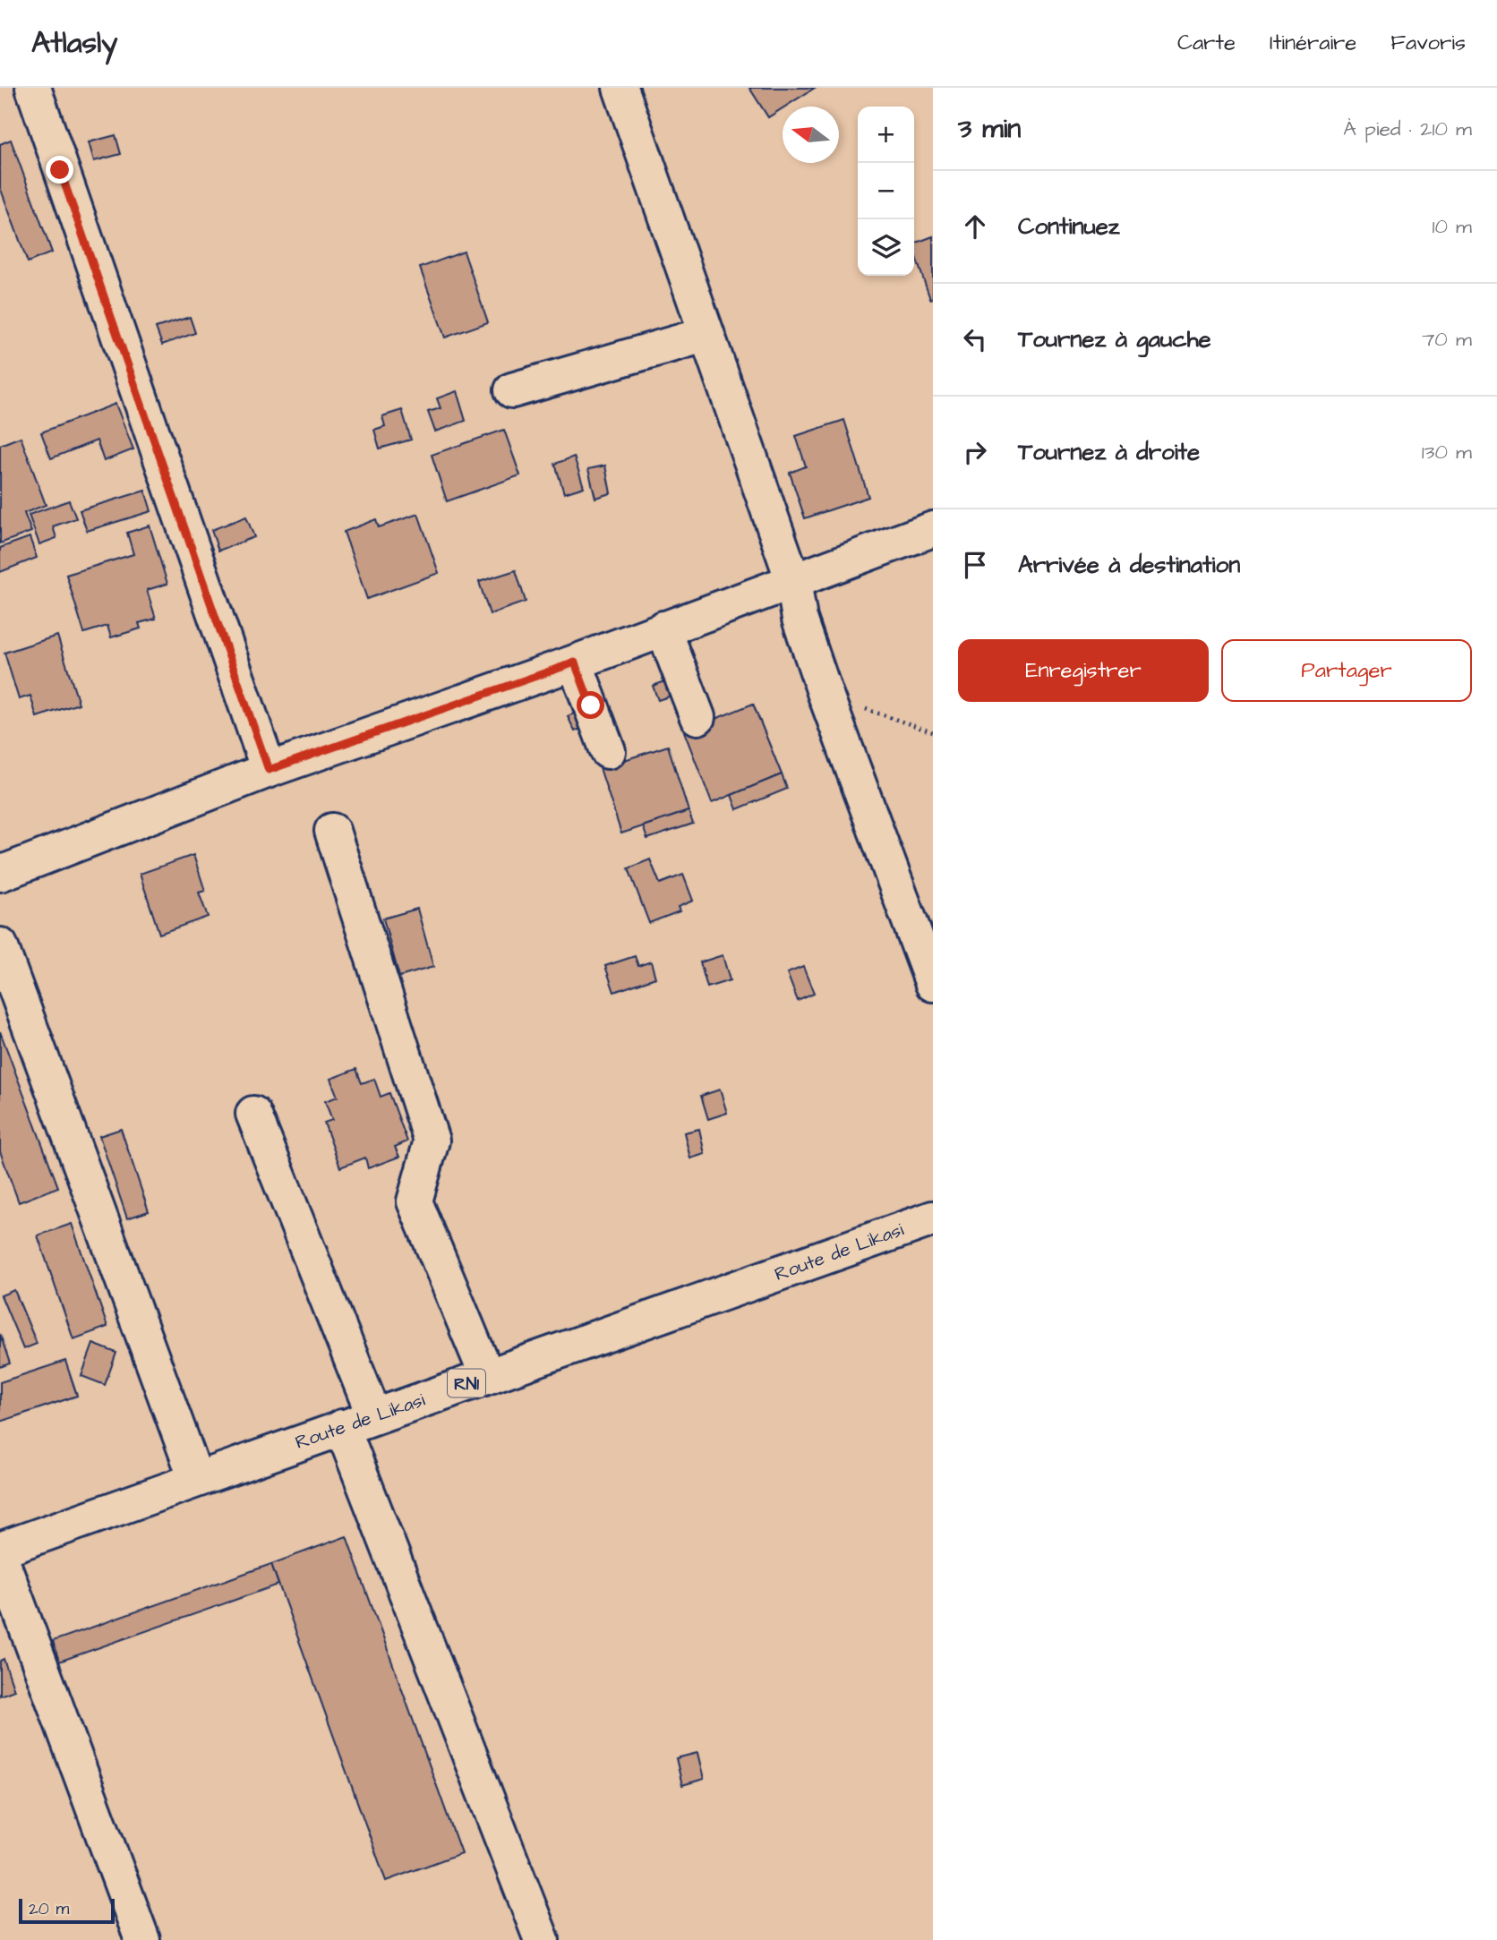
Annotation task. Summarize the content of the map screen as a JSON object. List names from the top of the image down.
{
  "streets": {
    "main road": ["Route de Likasi", "RN1"]
  },
  "scale_bar": "20 m",
  "north": "left",
  "page": {
    "header": "Atlasly",
    "nav": ["Carte", "Itinéraire", "Favoris"],
    "heading": ["3 min", "À pied · 210 m"],
    "map_buttons": ["+", "−"],
    "list": [
      ["Continuez", "10 m"],
      ["Tournez à gauche", "70 m"],
      ["Tournez à droite", "130 m"],
      "Arrivée à destination"
    ],
    "buttons": ["Enregistrer", "Partager"],
    "scale": "20 m"
  }
}
